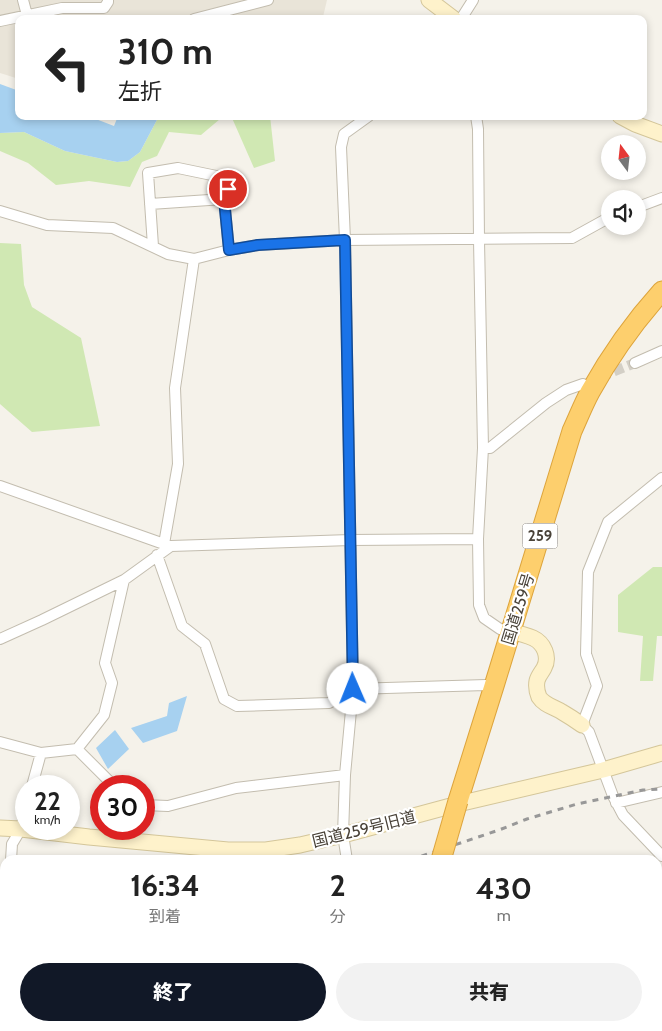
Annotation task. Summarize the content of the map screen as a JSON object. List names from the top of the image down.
{
  "streets": {
    "highway": ["259", "国道259号"],
    "street": ["国道259号旧道"]
  },
  "north": "top",
  "page": {
    "turn": ["310 m", "左折"],
    "speed": "22 km/h",
    "limit": "30",
    "eta": [
      "16:34",
      "到着",
      "2",
      "分",
      "430",
      "m"
    ],
    "buttons": ["終了", "共有"]
  }
}
